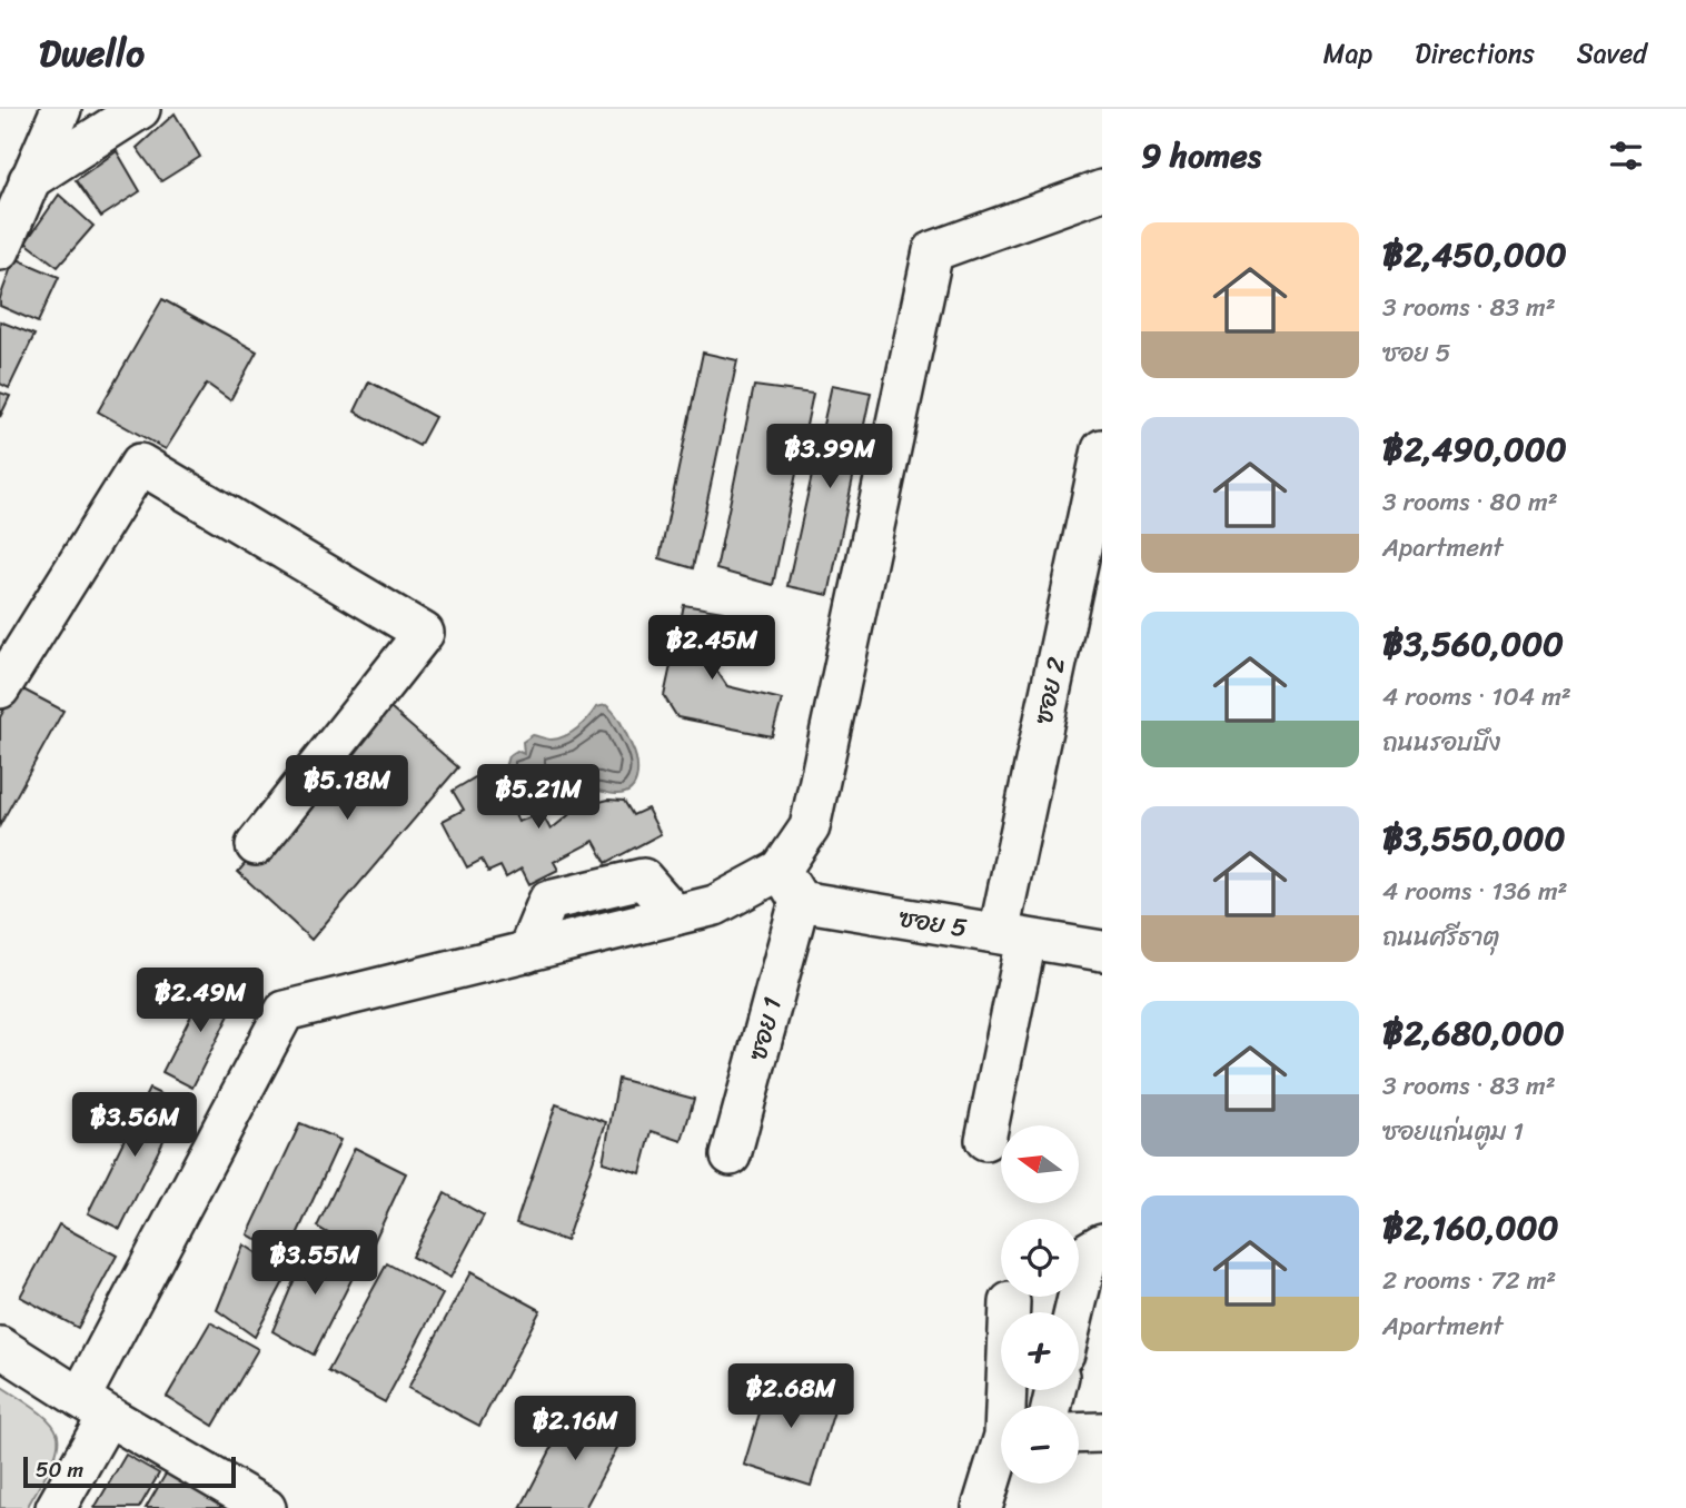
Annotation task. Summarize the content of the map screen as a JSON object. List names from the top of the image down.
{
  "streets": {
    "street": ["ซอย 2", "ซอย 5", "ซอย 1"]
  },
  "crossings": [
    ["ซอย 2", "ซอย 5"],
    ["ซอย 5", "ซอย 1"]
  ],
  "scale_bar": "50 m",
  "north": "left",
  "page": {
    "header": "Dwello",
    "nav": ["Map", "Directions", "Saved"],
    "heading": "9 homes",
    "list": [
      {
        "name": "฿2,450,000",
        "note": "3 rooms · 83 m² · ซอย 5"
      },
      {
        "name": "฿2,490,000",
        "note": "3 rooms · 80 m² · Apartment"
      },
      {
        "name": "฿3,560,000",
        "note": "4 rooms · 104 m² · ถนนรอบบึง"
      },
      {
        "name": "฿3,550,000",
        "note": "4 rooms · 136 m² · ถนนศรีธาตุ"
      },
      {
        "name": "฿2,680,000",
        "note": "3 rooms · 83 m² · ซอยแก่นตูม 1"
      },
      {
        "name": "฿2,160,000",
        "note": "2 rooms · 72 m² · Apartment"
      }
    ],
    "price": [
      "฿3.99M",
      "฿2.45M",
      "฿5.18M",
      "฿5.21M",
      "฿2.49M",
      "฿3.56M",
      "฿3.55M",
      "฿2.68M",
      "฿2.16M"
    ],
    "map_buttons": ["+", "−"],
    "scale": "50 m"
  }
}
